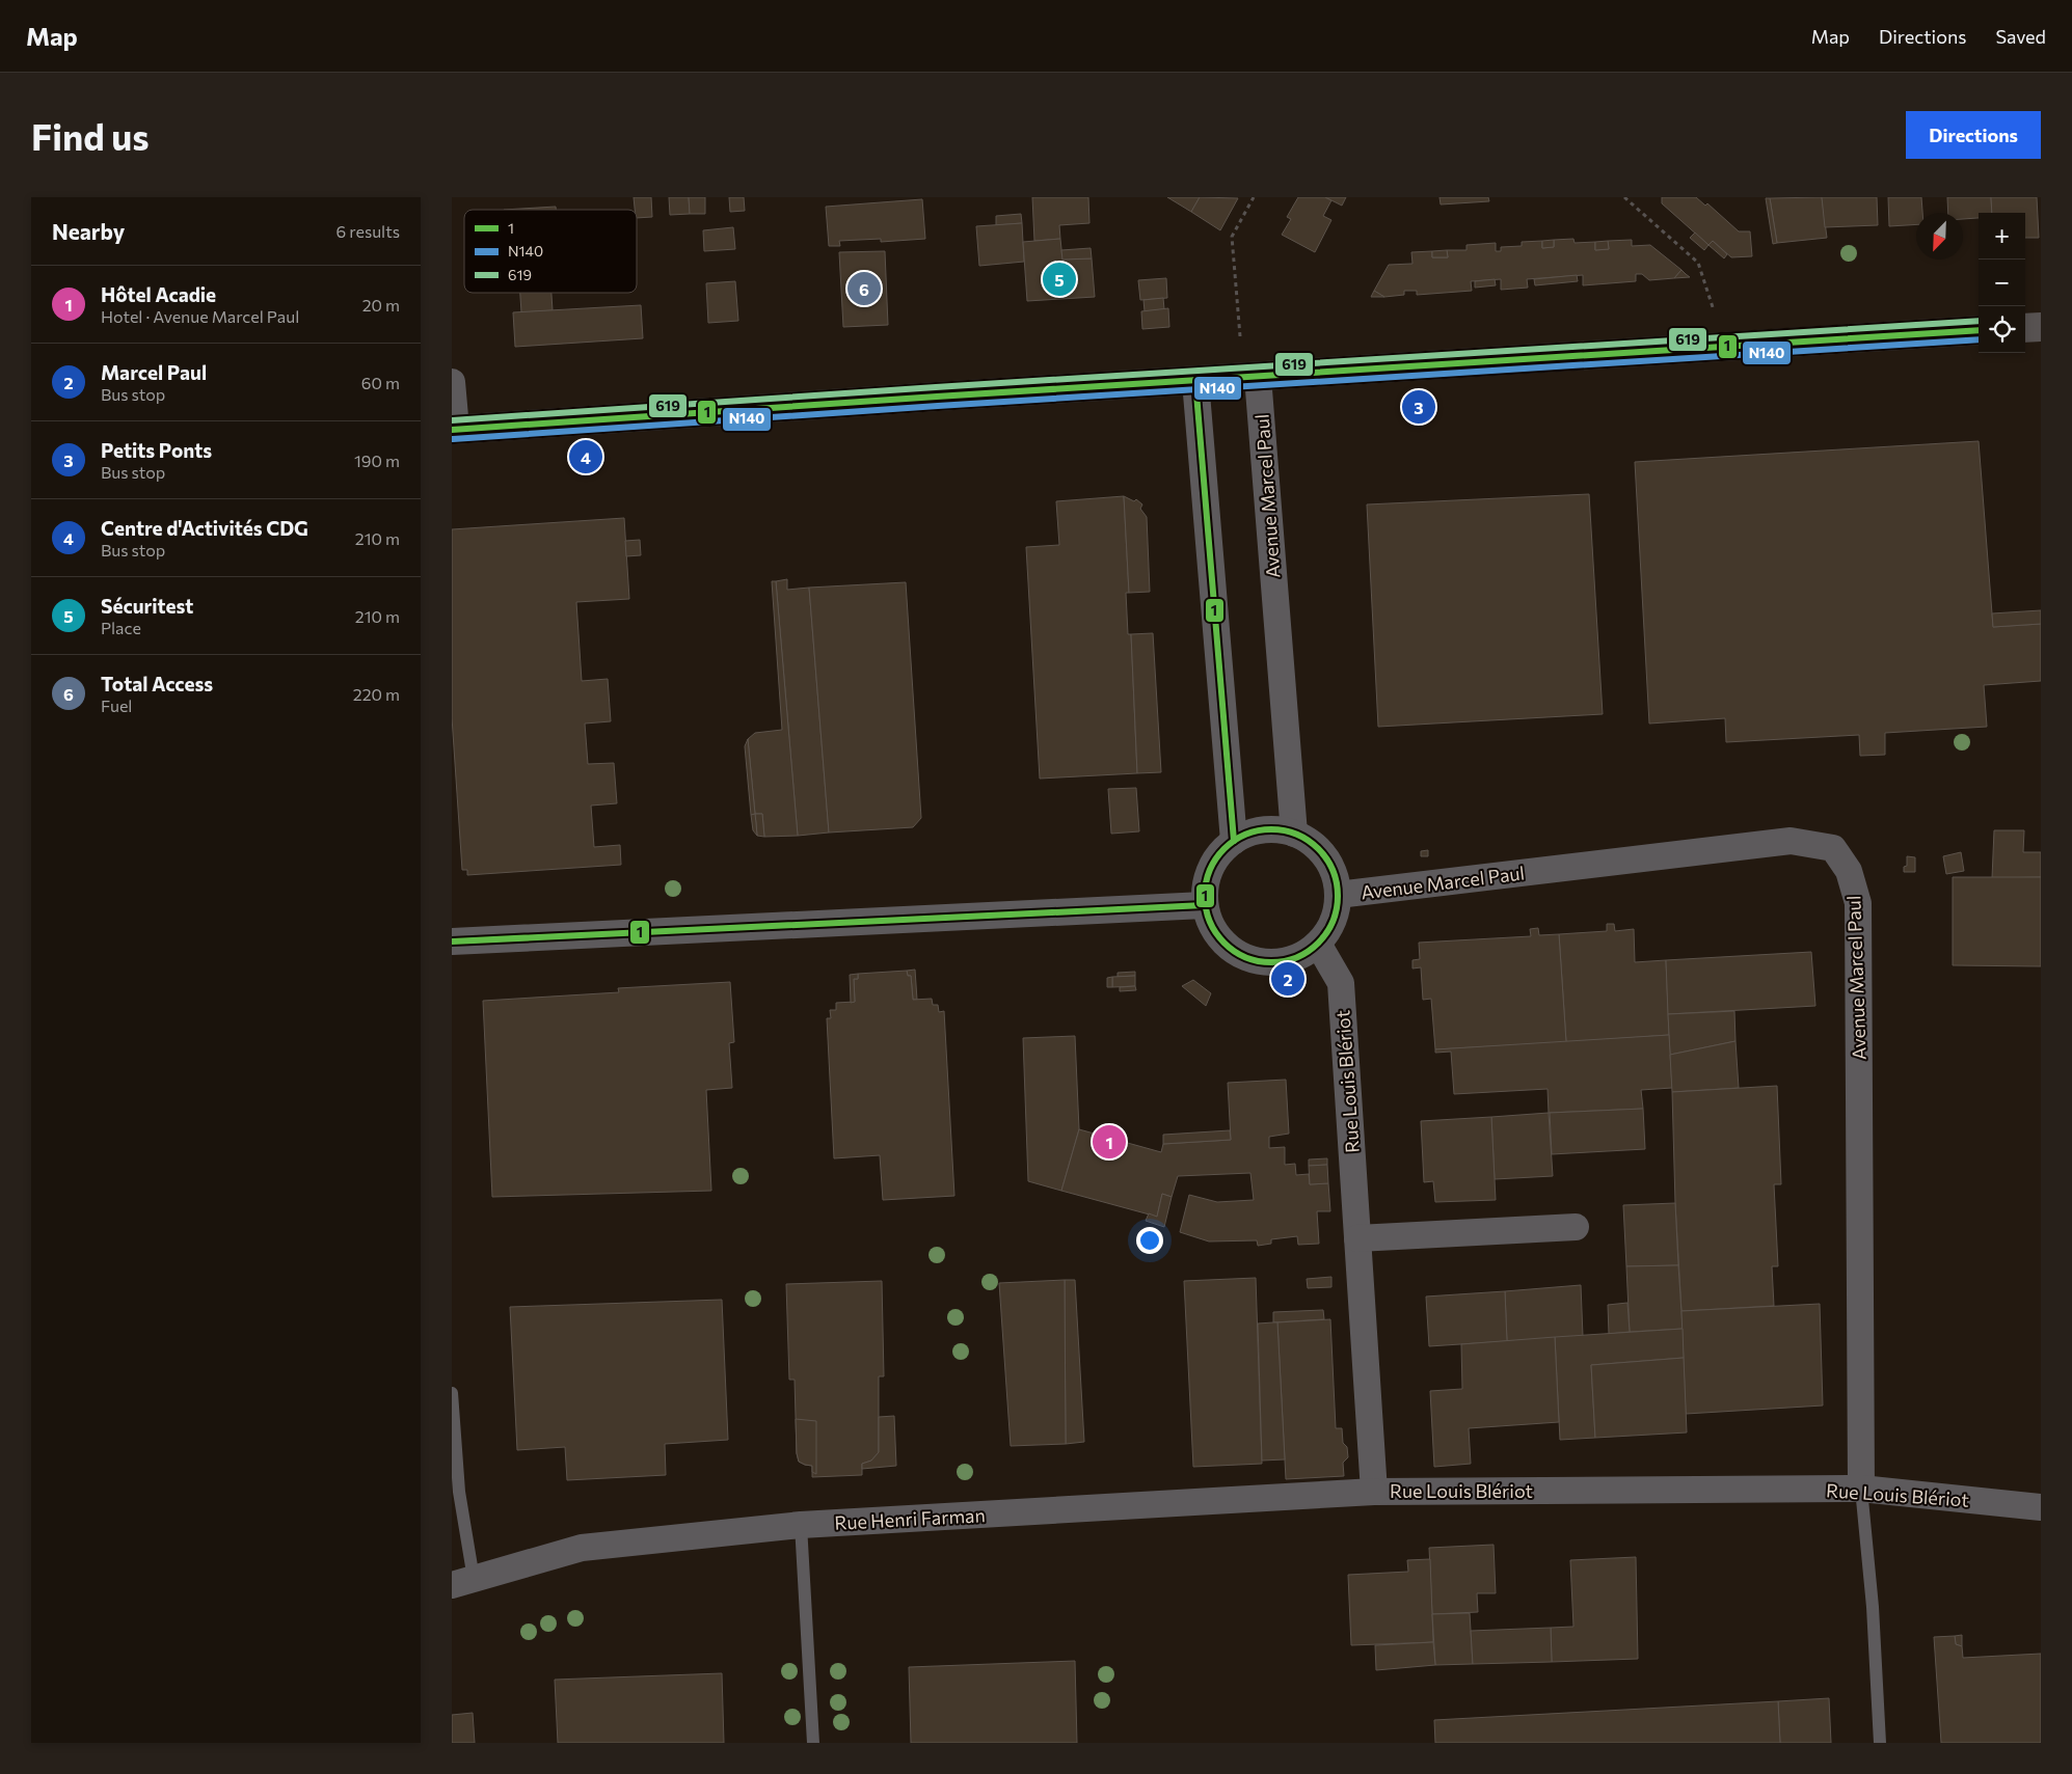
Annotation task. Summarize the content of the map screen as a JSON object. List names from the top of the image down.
{
  "streets": {
    "street": ["Avenue Marcel Paul", "Rue Louis Blériot", "Rue Henri Farman"]
  },
  "crossings": [
    ["Avenue Marcel Paul", "Rue Louis Blériot"],
    ["Rue Louis Blériot", "Rue Henri Farman"]
  ],
  "lines": ["transit line 619", "transit line 1", "transit line N140"],
  "legend": ["1", "N140", "619"],
  "north": "bottom left",
  "page": {
    "header": "Map",
    "nav": ["Map", "Directions", "Saved"],
    "buttons": "Directions",
    "title": "Find us",
    "heading": ["Nearby", "6 results"],
    "map_buttons": ["+", "−"],
    "pins": [
      "5",
      "6",
      "3",
      "4",
      "2",
      "1"
    ],
    "list": [
      {
        "mark": "1",
        "name": "Hôtel Acadie",
        "note": "Hotel · Avenue Marcel Paul",
        "value": "20 m"
      },
      {
        "mark": "2",
        "name": "Marcel Paul",
        "note": "Bus stop",
        "value": "60 m"
      },
      {
        "mark": "3",
        "name": "Petits Ponts",
        "note": "Bus stop",
        "value": "190 m"
      },
      {
        "mark": "4",
        "name": "Centre d'Activités CDG",
        "note": "Bus stop",
        "value": "210 m"
      },
      {
        "mark": "5",
        "name": "Sécuritest",
        "note": "Place",
        "value": "210 m"
      },
      {
        "mark": "6",
        "name": "Total Access",
        "note": "Fuel",
        "value": "220 m"
      }
    ]
  }
}
